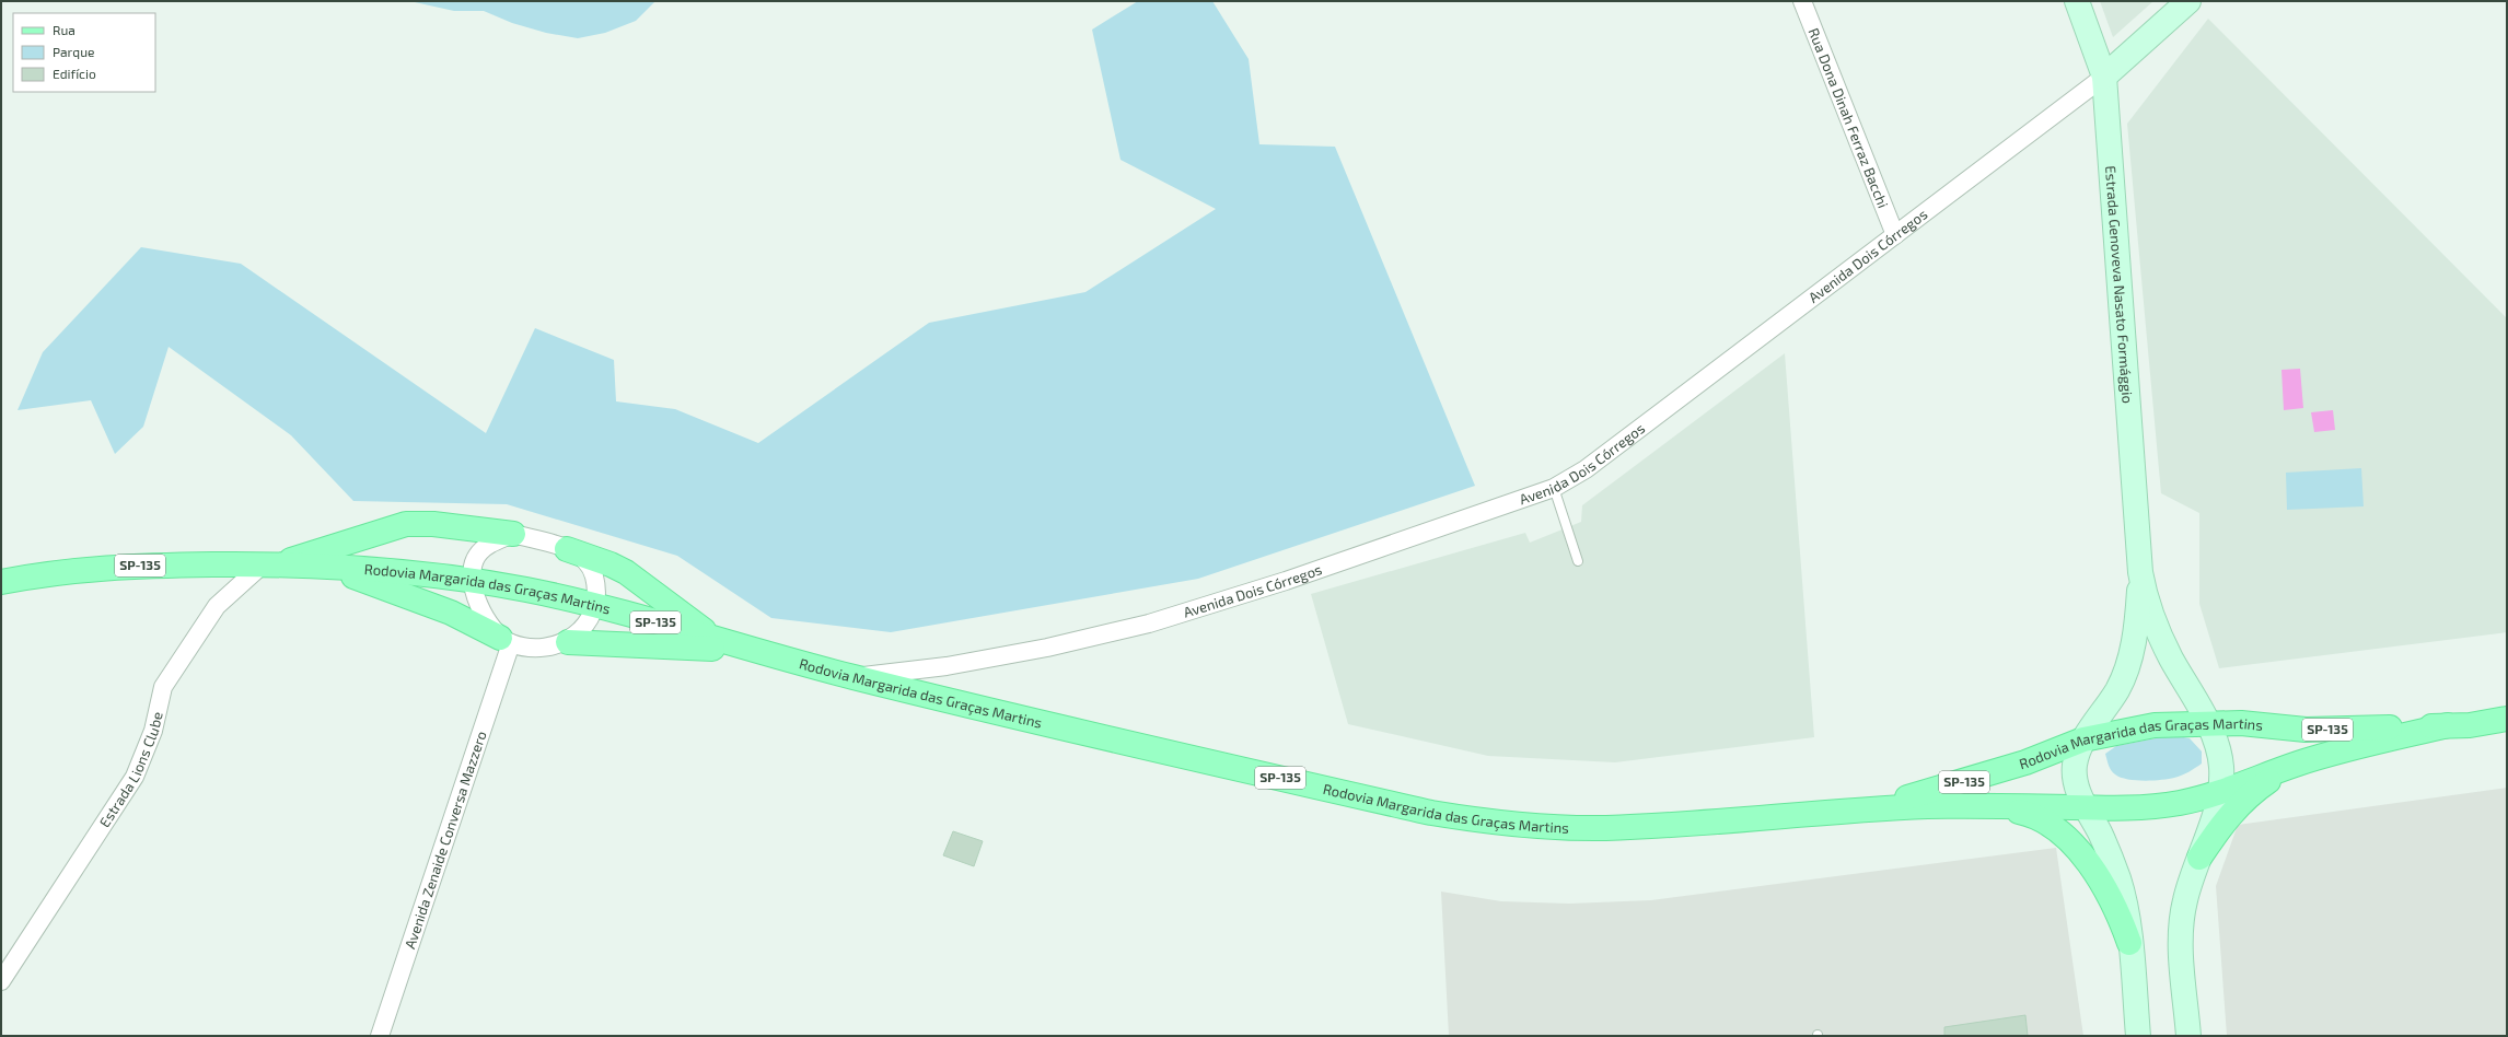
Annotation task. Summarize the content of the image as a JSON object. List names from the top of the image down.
{
  "streets": {
    "main road": ["SP-135", "Rodovia Margarida das Graças Martins"],
    "street": [
      "Rua Dona Dinah Ferraz Bacchi",
      "Avenida Dois Córregos",
      "Estrada Genoveva Nasato Formággio",
      "Estrada Lions Clube",
      "Avenida Zenaide Conversa Mazzero"
    ]
  },
  "crossings": [
    ["Rua Dona Dinah Ferraz Bacchi", "Avenida Dois Córregos"],
    ["Avenida Dois Córregos", "Estrada Genoveva Nasato Formággio"],
    ["Avenida Dois Córregos", "Rodovia Margarida das Graças Martins"],
    ["Estrada Genoveva Nasato Formággio", "Rodovia Margarida das Graças Martins"],
    ["Rodovia Margarida das Graças Martins", "Estrada Lions Clube"]
  ],
  "legend": ["Rua", "Parque", "Edifício"]
}
